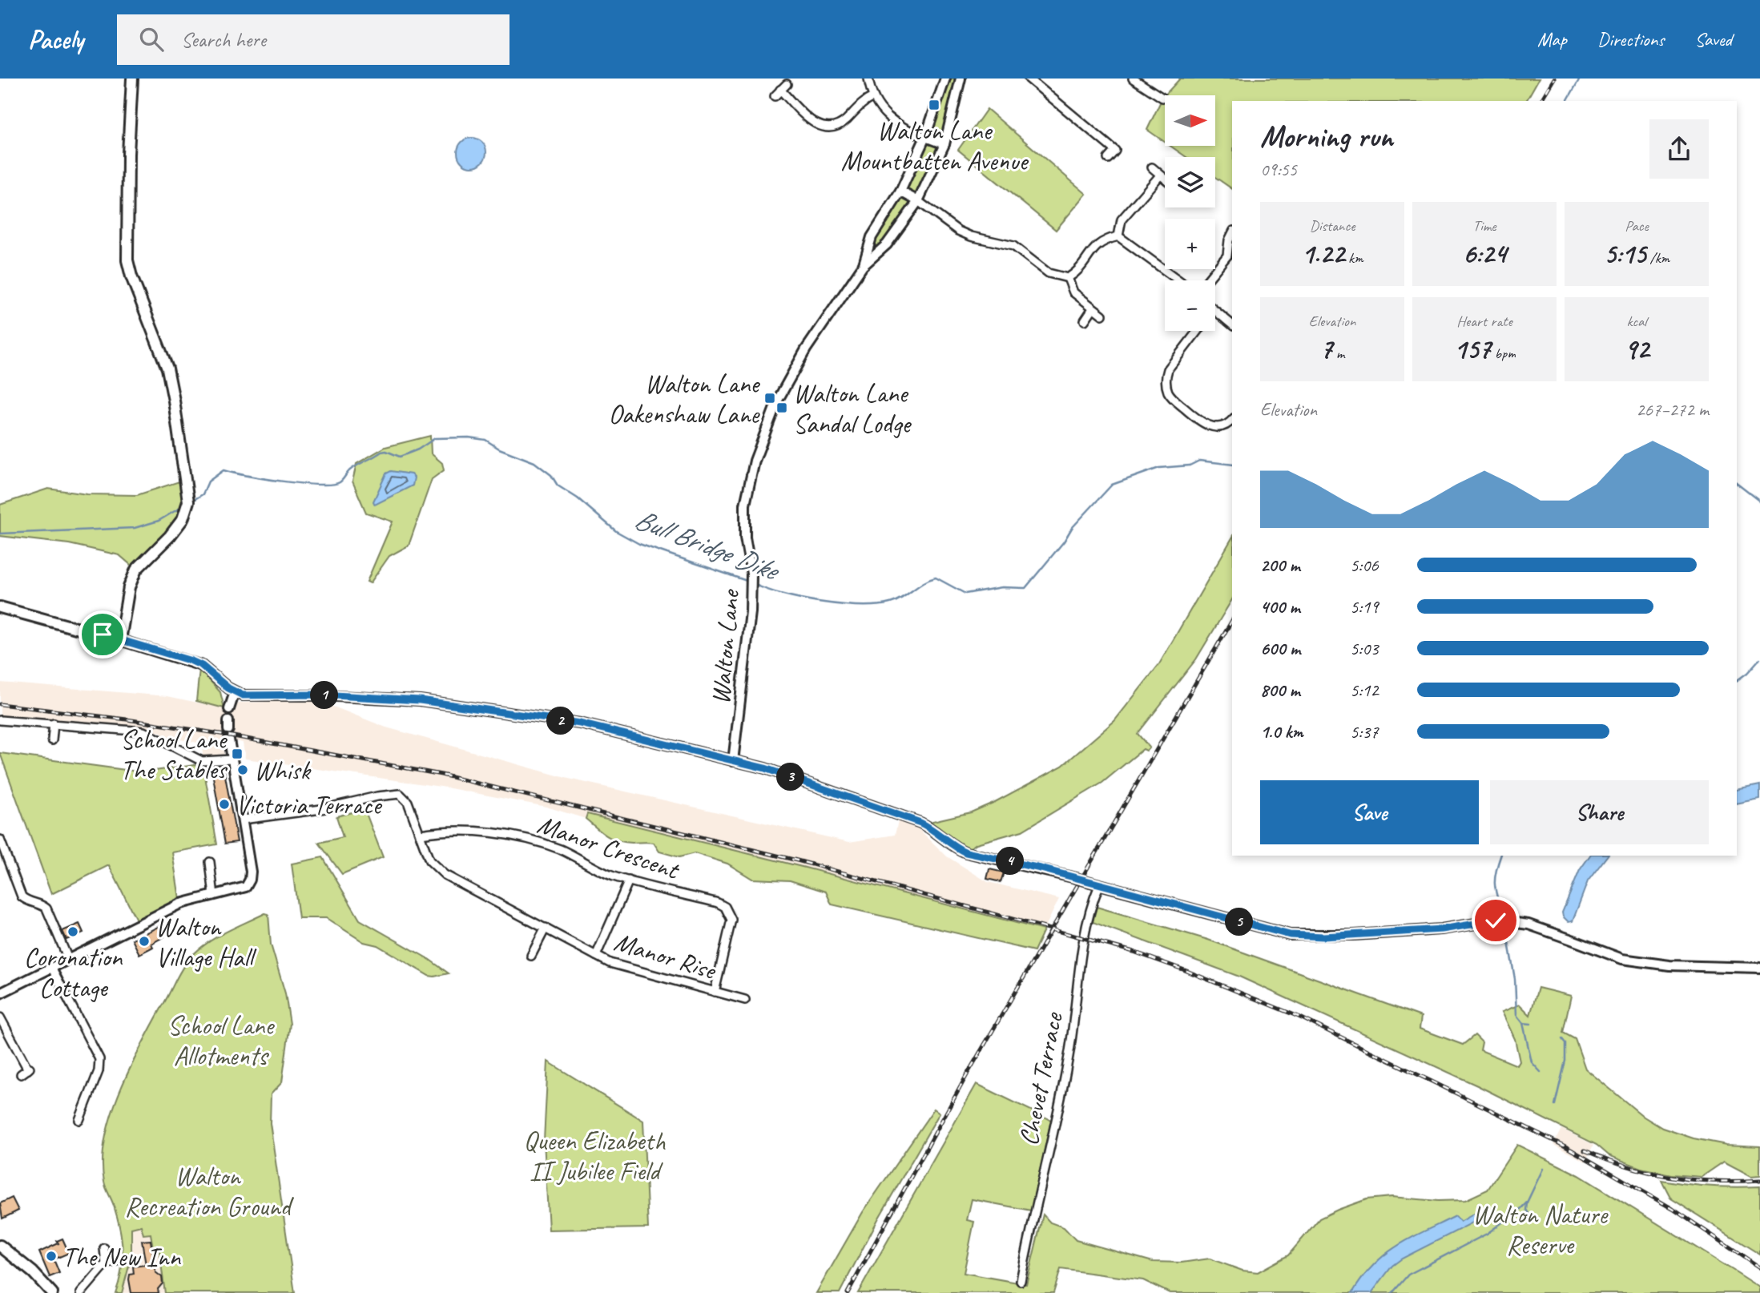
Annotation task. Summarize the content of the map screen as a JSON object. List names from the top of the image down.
{
  "streets": {
    "street": [
      "Walton Lane",
      "Manor Crescent",
      "Manor Rise",
      "Chevet Terrace"
    ]
  },
  "crossings": [
    ["Manor Crescent", "Manor Rise"]
  ],
  "water": ["Bull Bridge Dike"],
  "parks": [
    "School Lane Allotments",
    "Queen Elizabeth II Jubilee Field",
    "Walton Recreation Ground",
    "Walton Nature Reserve"
  ],
  "places": {
    "transit": [
      "Walton Lane Mountbatten Avenue",
      "Walton Lane Oakenshaw Lane",
      "Walton Lane Sandal Lodge",
      "School Lane The Stables"
    ],
    "other": [
      "Whisk",
      "Victoria Terrace",
      "Coronation Cottage",
      "Walton Village Hall",
      "The New Inn"
    ]
  },
  "north": "right",
  "page": {
    "header": "Pacely",
    "search": "Search here",
    "nav": ["Map", "Directions", "Saved"],
    "map_buttons": ["+", "−"],
    "heading": ["Morning run", "09:55"],
    "stats": [
      ["Distance", "1.22 km"],
      ["Time", "6:24"],
      ["Pace", "5:15 /km"],
      ["Elevation", "7 m"],
      ["Heart rate", "157 bpm"],
      ["kcal", "92"]
    ],
    "chart": ["Elevation", "267–272 m"],
    "list": [
      {
        "name": "200 m",
        "note": "5:06"
      },
      {
        "name": "400 m",
        "note": "5:19"
      },
      {
        "name": "600 m",
        "note": "5:03"
      },
      {
        "name": "800 m",
        "note": "5:12"
      },
      {
        "name": "1.0 km",
        "note": "5:37"
      }
    ],
    "pins": [
      "1",
      "2",
      "3",
      "4",
      "5"
    ],
    "buttons": ["Save", "Share"]
  }
}
